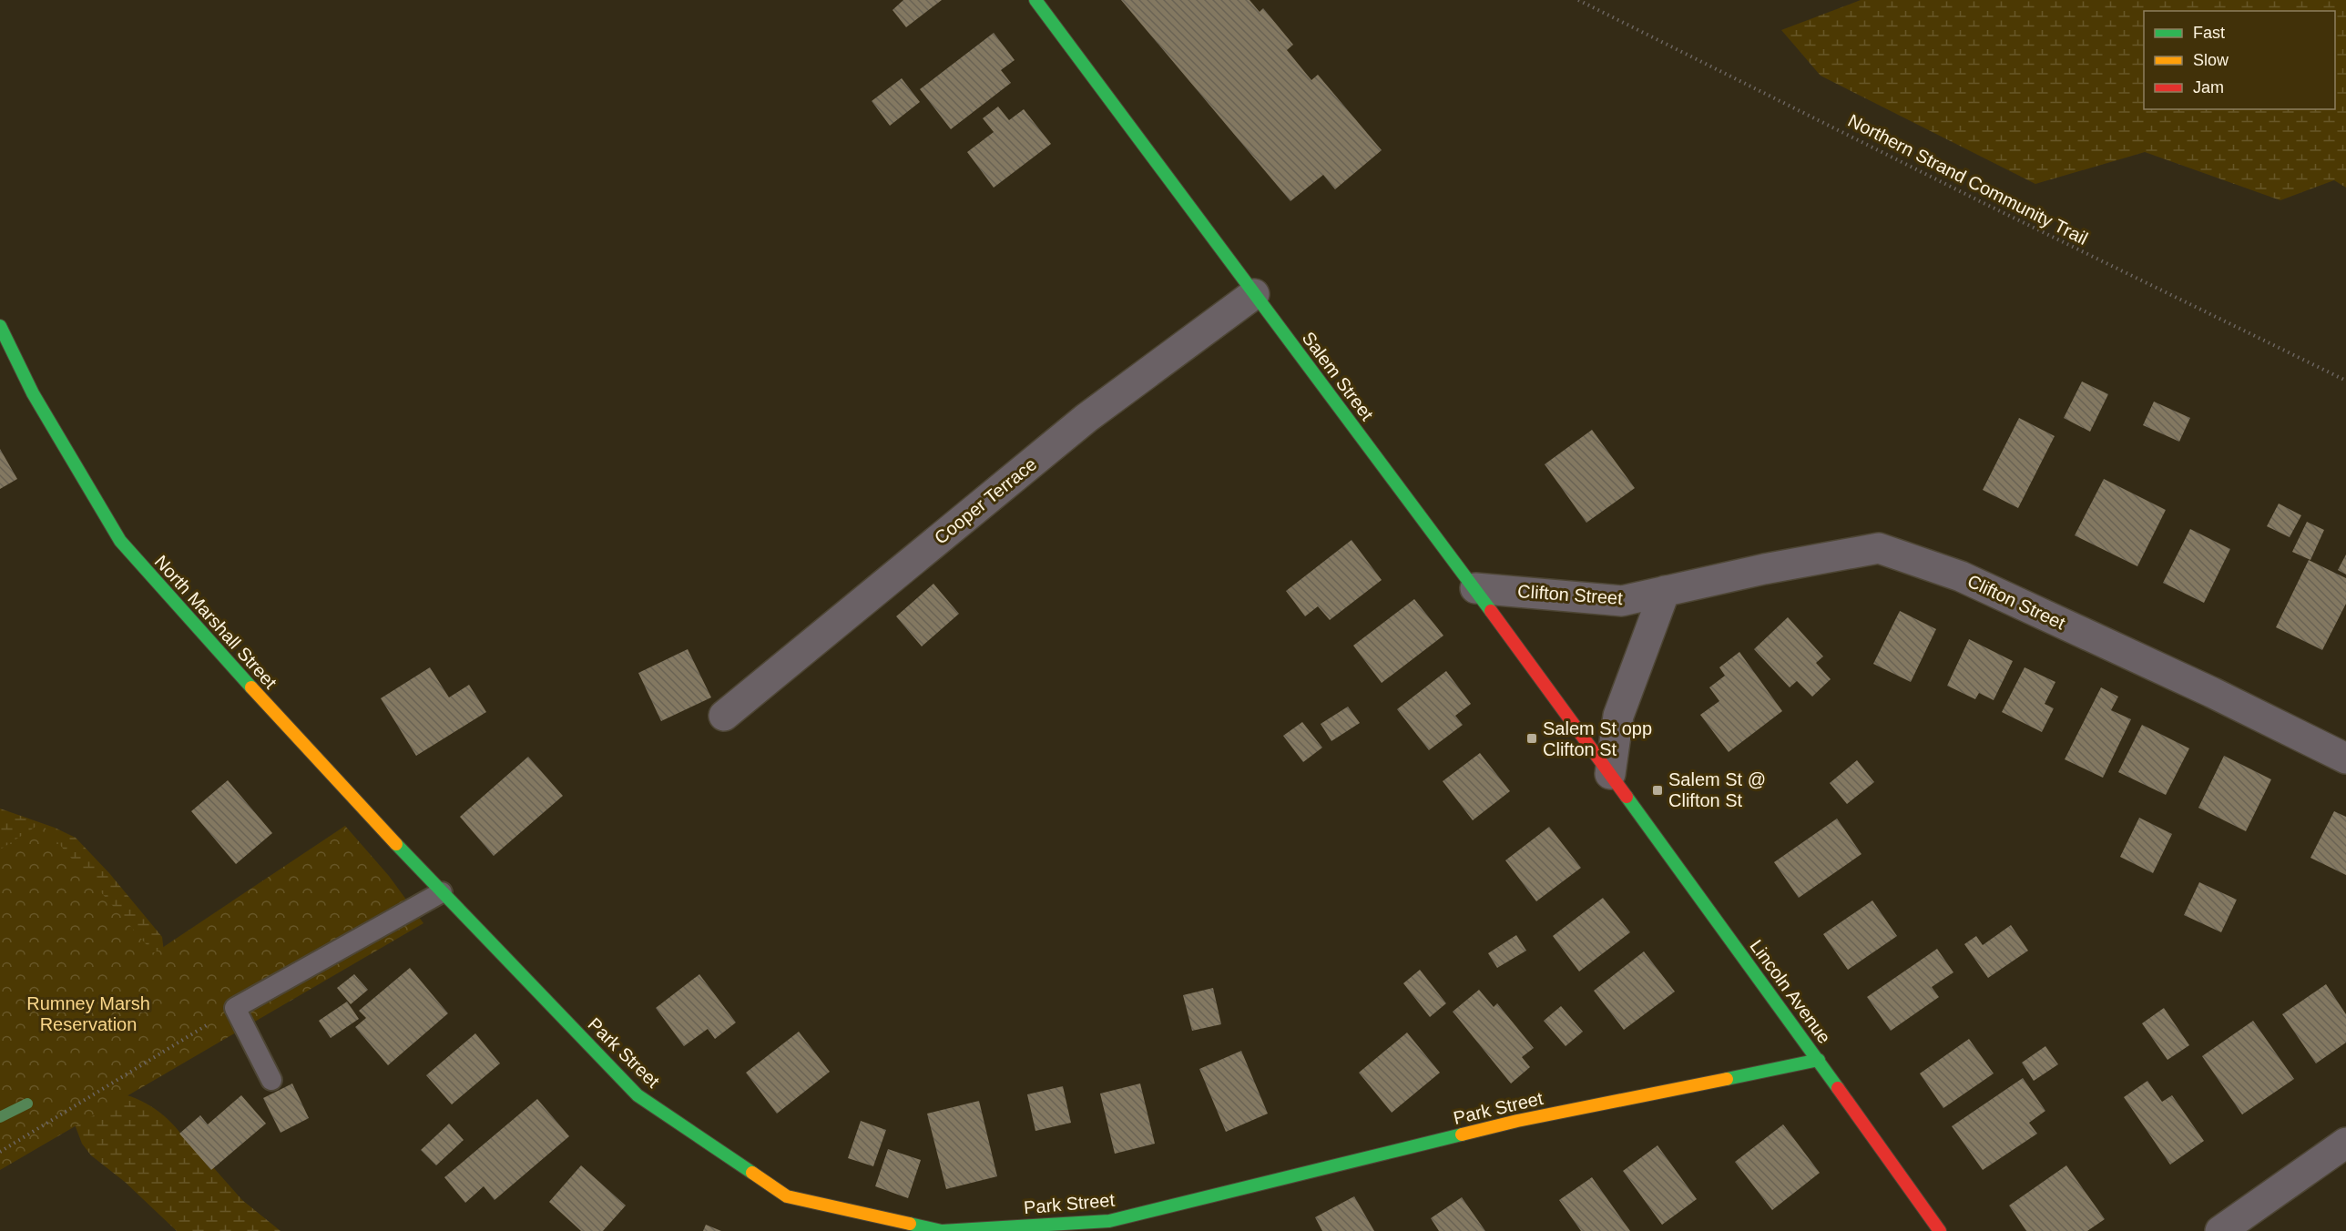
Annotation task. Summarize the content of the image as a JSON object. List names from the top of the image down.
{
  "streets": {
    "street": [
      "Salem Street",
      "Cooper Terrace",
      "Clifton Street",
      "North Marshall Street",
      "Lincoln Avenue",
      "Park Street"
    ],
    "path": ["Northern Strand Community Trail"]
  },
  "crossings": [
    ["Salem Street", "Cooper Terrace"],
    ["Salem Street", "Clifton Street"],
    ["Salem Street", "Lincoln Avenue"],
    ["North Marshall Street", "Park Street"],
    ["Lincoln Avenue", "Park Street"]
  ],
  "parks": ["Rumney Marsh Reservation"],
  "places": {
    "transit": ["Salem St opp Clifton St", "Salem St @ Clifton St"]
  },
  "legend": ["Fast", "Slow", "Jam"]
}
